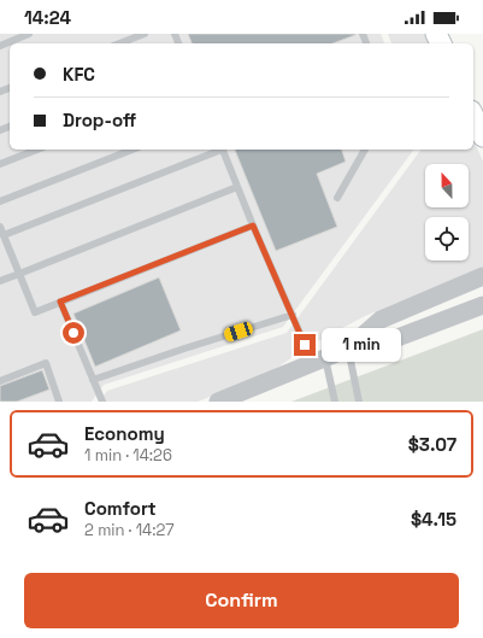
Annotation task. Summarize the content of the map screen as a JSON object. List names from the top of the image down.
{
  "north": "top",
  "page": {
    "status": "14:24",
    "banner": ["KFC", "Drop-off"],
    "bubble": "1 min",
    "list": [
      {
        "name": "Economy",
        "note": "1 min · 14:26",
        "value": "$3.07"
      },
      {
        "name": "Comfort",
        "note": "2 min · 14:27",
        "value": "$4.15"
      }
    ],
    "buttons": "Confirm"
  }
}
